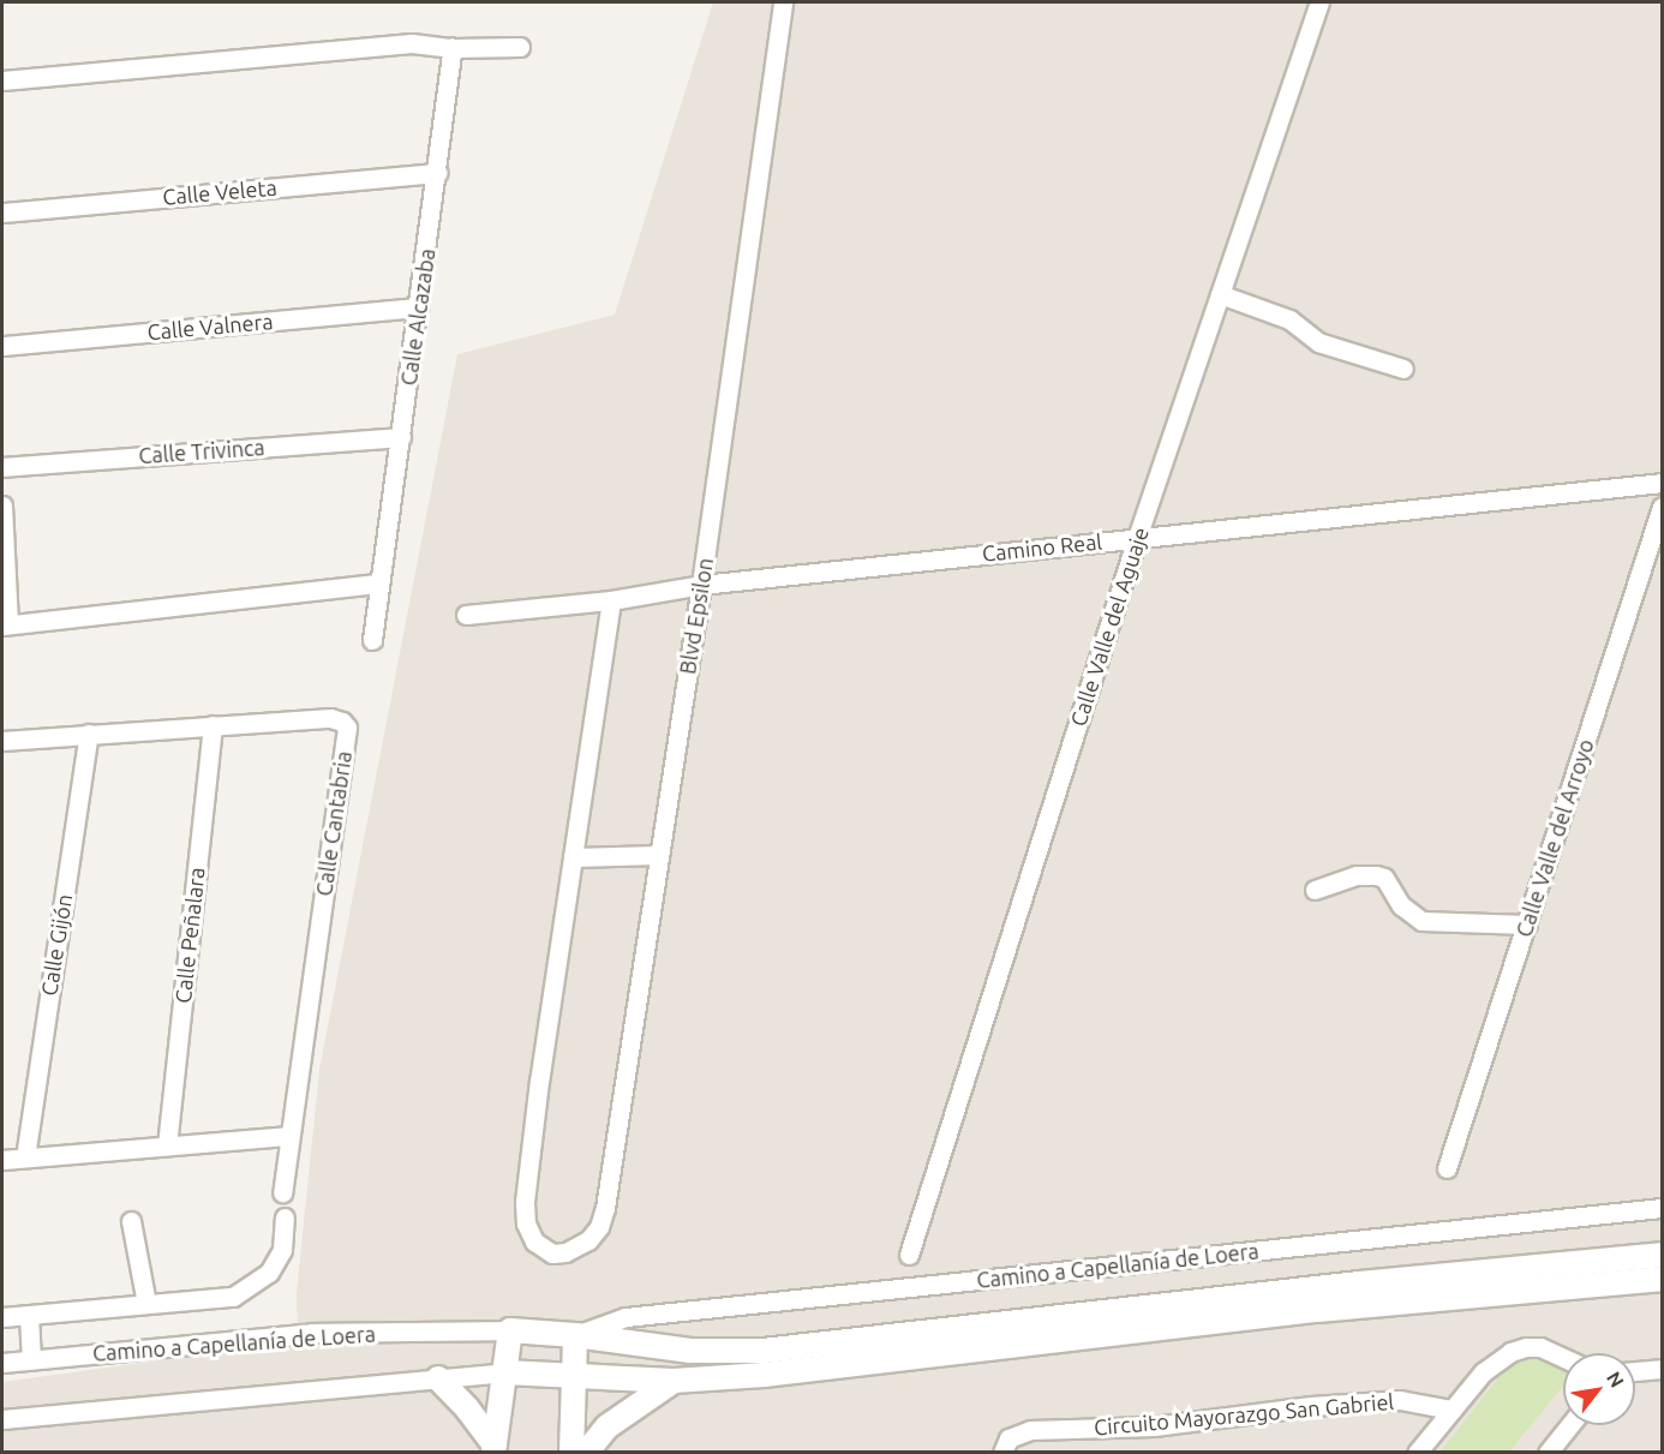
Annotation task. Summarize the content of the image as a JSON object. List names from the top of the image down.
{
  "streets": {
    "street": [
      "Calle Veleta",
      "Calle Alcazaba",
      "Calle Valnera",
      "Calle Trivinca",
      "Camino Real",
      "Blvd Epsilon",
      "Calle Valle del Aguaje",
      "Calle Cantabria",
      "Calle Valle del Arroyo",
      "Calle Peñalara",
      "Calle Gijón",
      "Camino a Capellanía de Loera",
      "Circuito Mayorazgo San Gabriel"
    ]
  },
  "crossings": [
    ["Calle Veleta", "Calle Alcazaba"],
    ["Calle Alcazaba", "Calle Valnera"],
    ["Calle Alcazaba", "Calle Trivinca"],
    ["Camino Real", "Blvd Epsilon"],
    ["Camino Real", "Calle Valle del Aguaje"],
    ["Calle Cantabria", "Calle Peñalara"],
    ["Calle Cantabria", "Calle Gijón"]
  ],
  "north": "top right"
}
